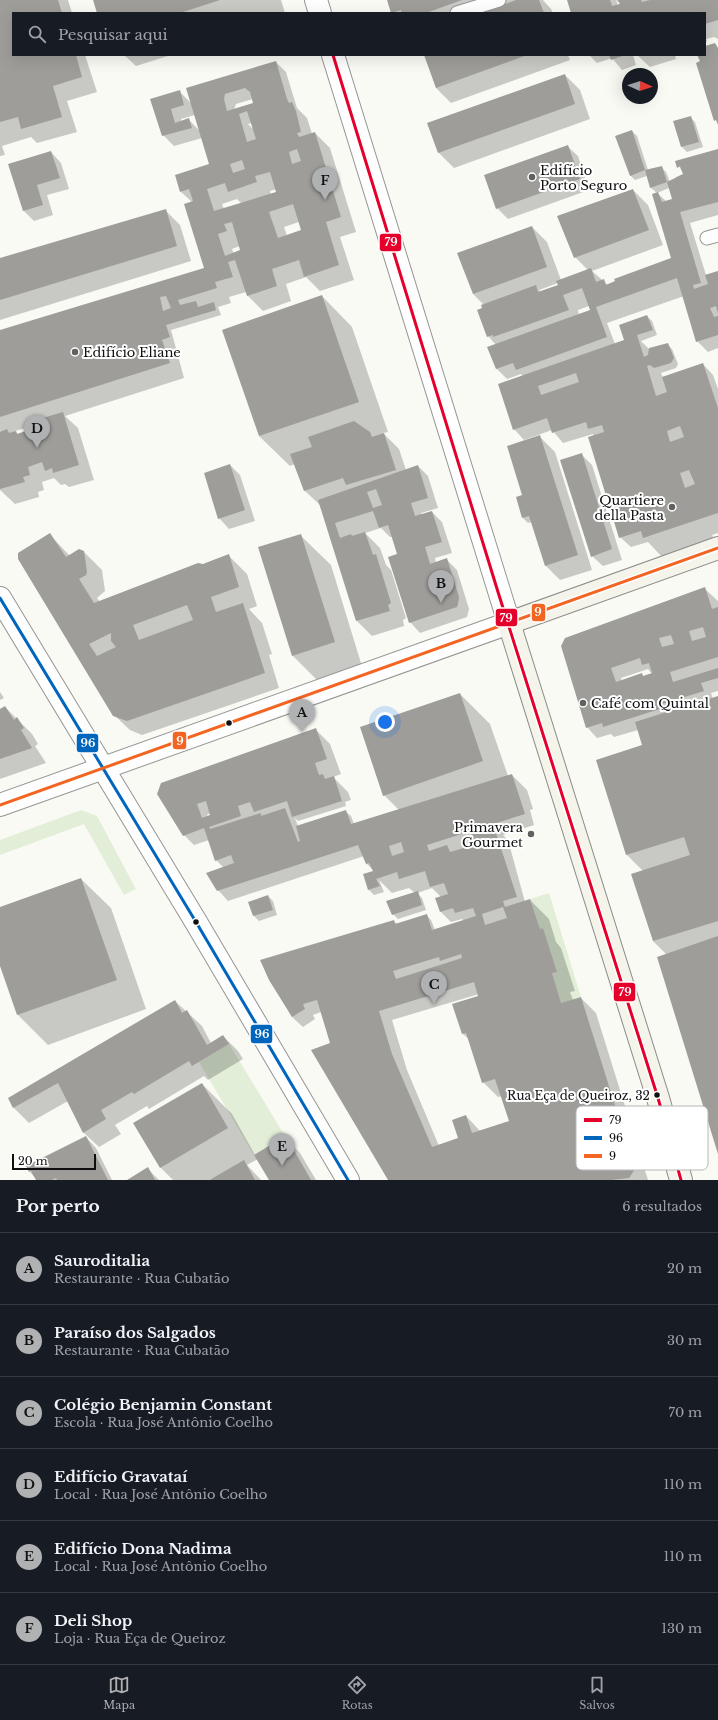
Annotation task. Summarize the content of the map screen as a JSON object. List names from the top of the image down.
{
  "places": [
    "Edifício Porto Seguro",
    "Edifício Eliane",
    "Quartiere della Pasta",
    "Café com Quintal",
    "Primavera Gourmet",
    "Rua Eça de Queiroz, 32"
  ],
  "lines": ["transit line 79", "transit line 9", "transit line 96"],
  "legend": ["79", "96", "9"],
  "scale_bar": "20 m",
  "north": "right",
  "page": {
    "search": "Pesquisar aqui",
    "pins": [
      "F",
      "D",
      "B",
      "A",
      "C",
      "E"
    ],
    "scale": "20 m",
    "heading": ["Por perto", "6 resultados"],
    "list": [
      {
        "mark": "A",
        "name": "Sauroditalia",
        "note": "Restaurante · Rua Cubatão",
        "value": "20 m"
      },
      {
        "mark": "B",
        "name": "Paraíso dos Salgados",
        "note": "Restaurante · Rua Cubatão",
        "value": "30 m"
      },
      {
        "mark": "C",
        "name": "Colégio Benjamin Constant",
        "note": "Escola · Rua José Antônio Coelho",
        "value": "70 m"
      },
      {
        "mark": "D",
        "name": "Edifício Gravataí",
        "note": "Local · Rua José Antônio Coelho",
        "value": "110 m"
      },
      {
        "mark": "E",
        "name": "Edifício Dona Nadima",
        "note": "Local · Rua José Antônio Coelho",
        "value": "110 m"
      },
      {
        "mark": "F",
        "name": "Deli Shop",
        "note": "Loja · Rua Eça de Queiroz",
        "value": "130 m"
      }
    ],
    "nav": ["Mapa", "Rotas", "Salvos"]
  }
}
